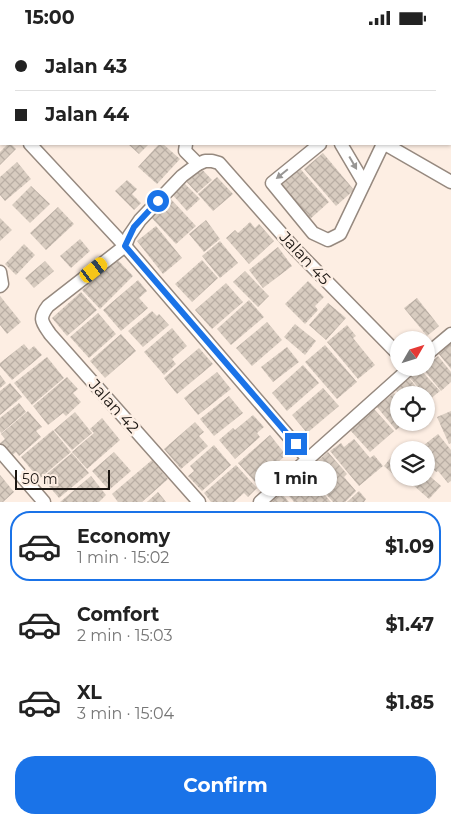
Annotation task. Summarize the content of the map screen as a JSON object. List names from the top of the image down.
{
  "streets": {
    "street": ["Jalan 45", "Jalan 42"]
  },
  "scale_bar": "50 m",
  "north": "top right",
  "page": {
    "status": "15:00",
    "banner": ["Jalan 43", "Jalan 44"],
    "bubble": "1 min",
    "scale": "50 m",
    "list": [
      {
        "name": "Economy",
        "note": "1 min · 15:02",
        "value": "$1.09"
      },
      {
        "name": "Comfort",
        "note": "2 min · 15:03",
        "value": "$1.47"
      },
      {
        "name": "XL",
        "note": "3 min · 15:04",
        "value": "$1.85"
      }
    ],
    "buttons": "Confirm"
  }
}
